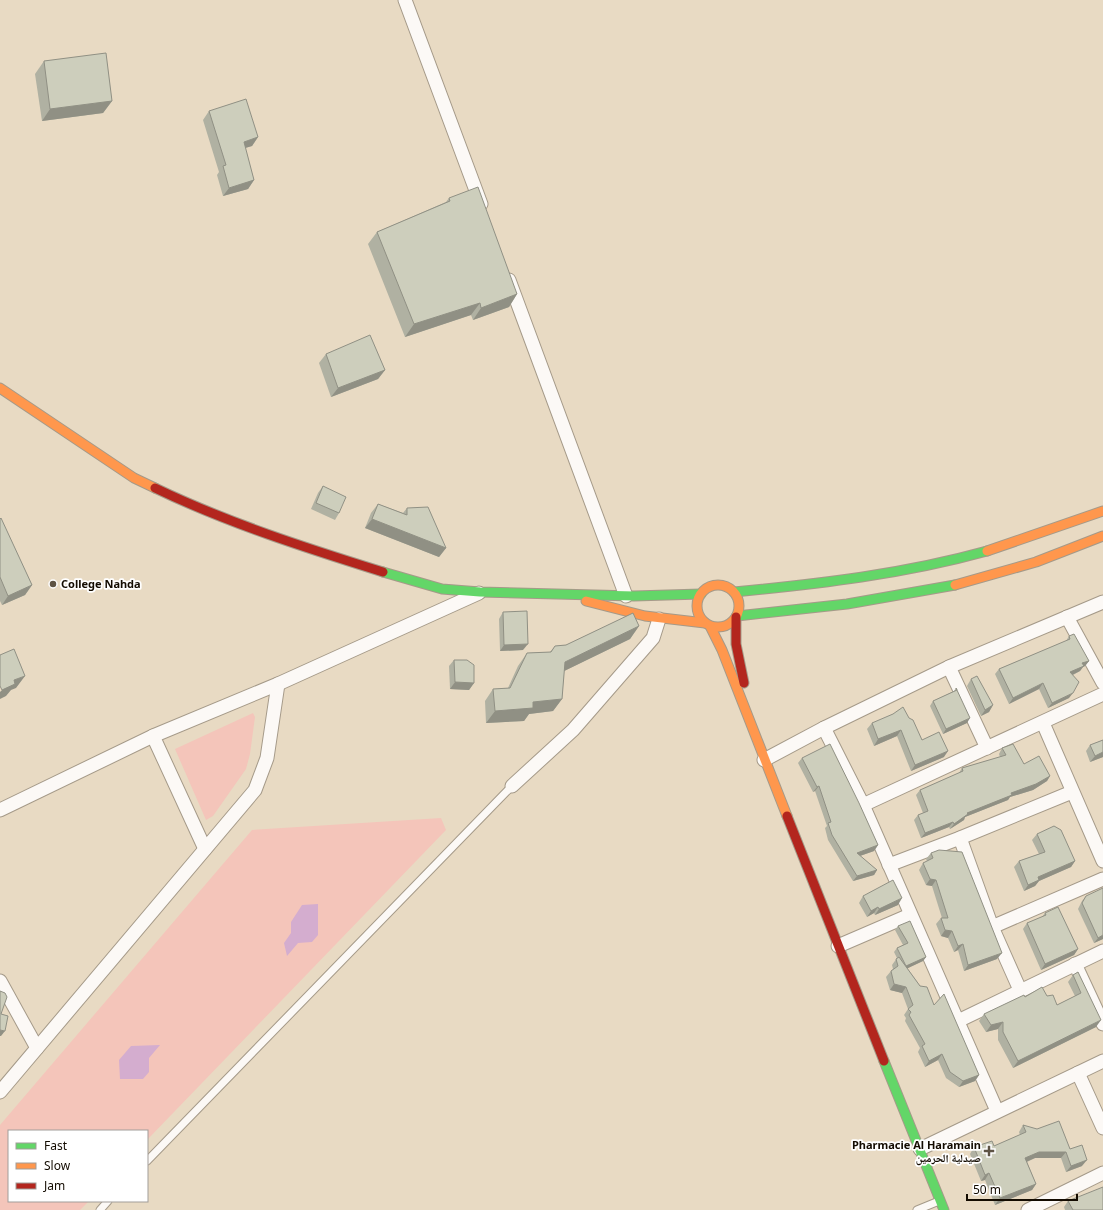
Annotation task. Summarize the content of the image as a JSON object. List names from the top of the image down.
{
  "places": {
    "other": ["College Nahda"],
    "health": ["Pharmacie Al Haramain صيدلية الحرمين"]
  },
  "legend": ["Fast", "Slow", "Jam"],
  "scale_bar": "50 m"
}
